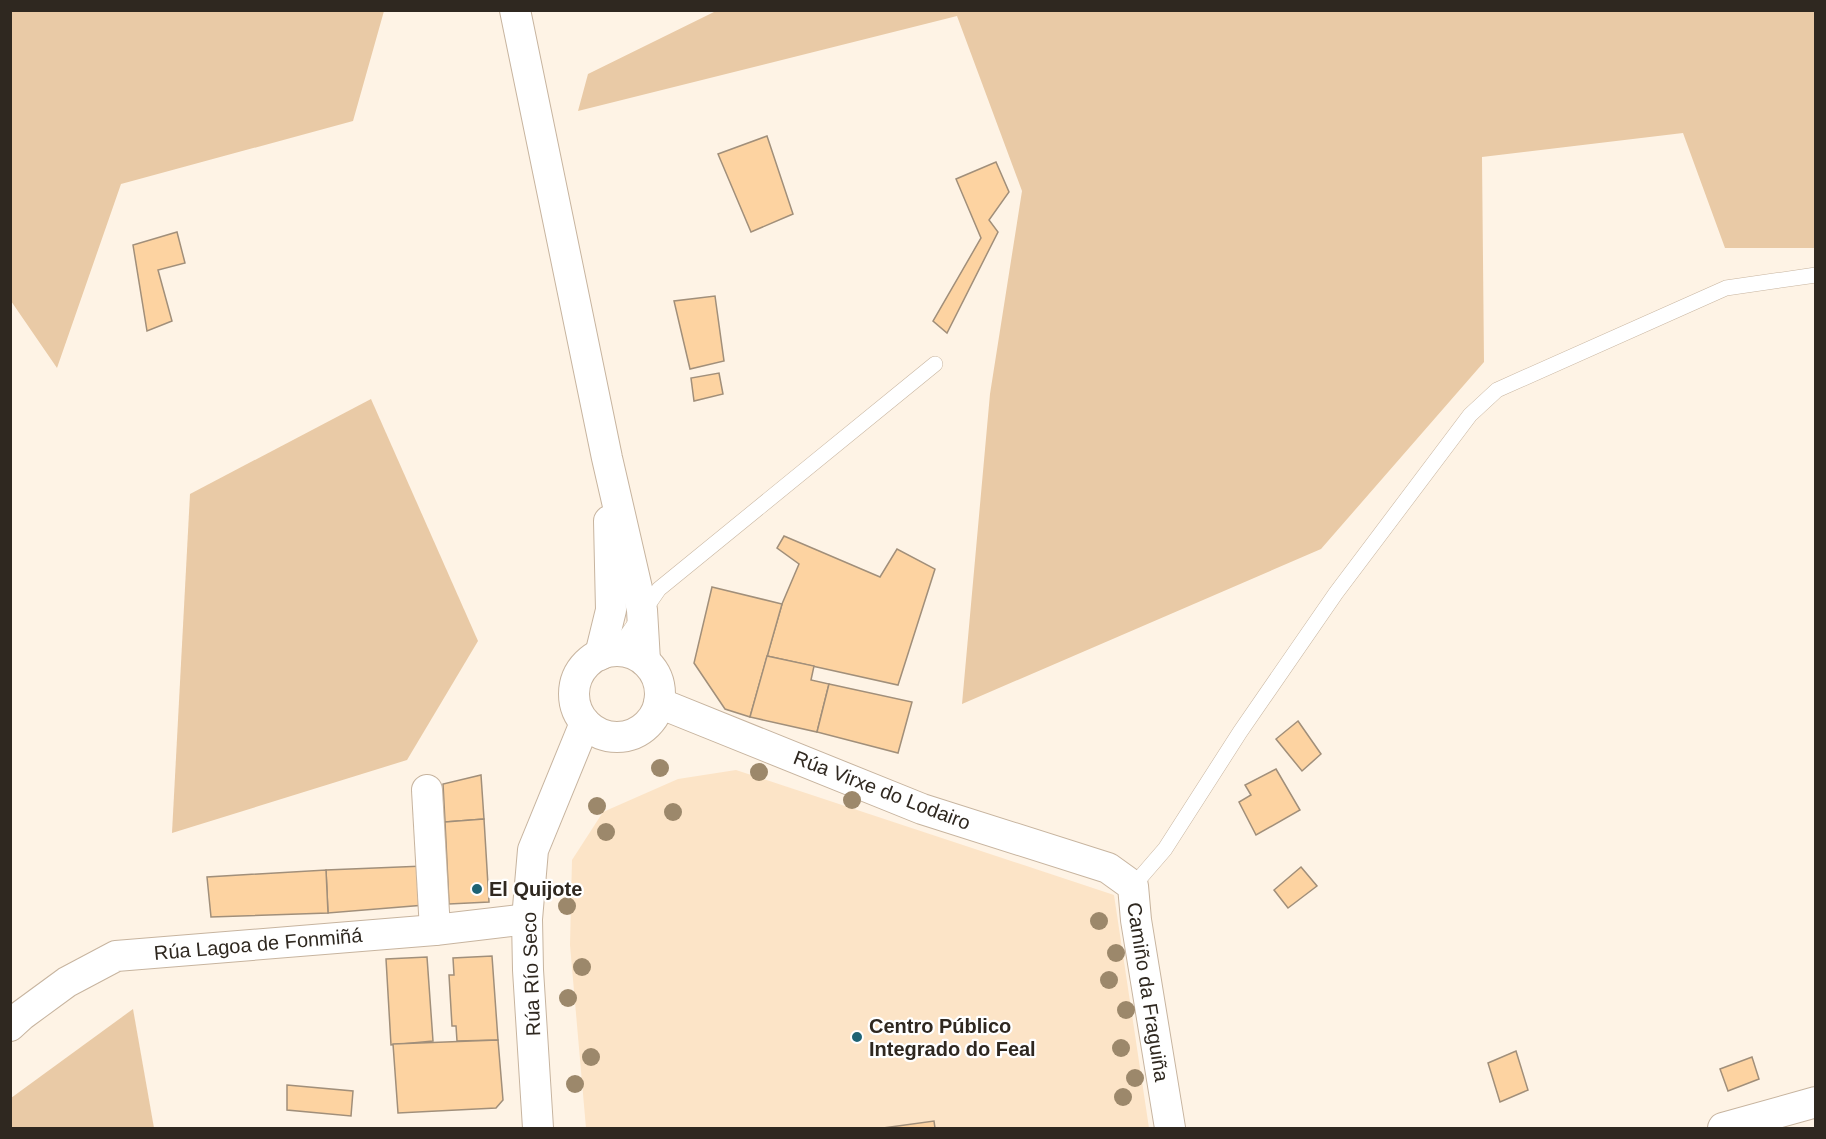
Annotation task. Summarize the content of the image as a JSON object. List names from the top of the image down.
{
  "streets": {
    "street": [
      "Rúa Virxe do Lodairo",
      "Rúa Lagoa de Fonmiñá",
      "Rúa Río Seco",
      "Camiño da Fraguiña"
    ]
  },
  "crossings": [
    ["Rúa Virxe do Lodairo", "Rúa Río Seco"],
    ["Rúa Virxe do Lodairo", "Camiño da Fraguiña"],
    ["Rúa Lagoa de Fonmiñá", "Rúa Río Seco"]
  ],
  "places": ["El Quijote", "Centro Público Integrado do Feal"]
}
